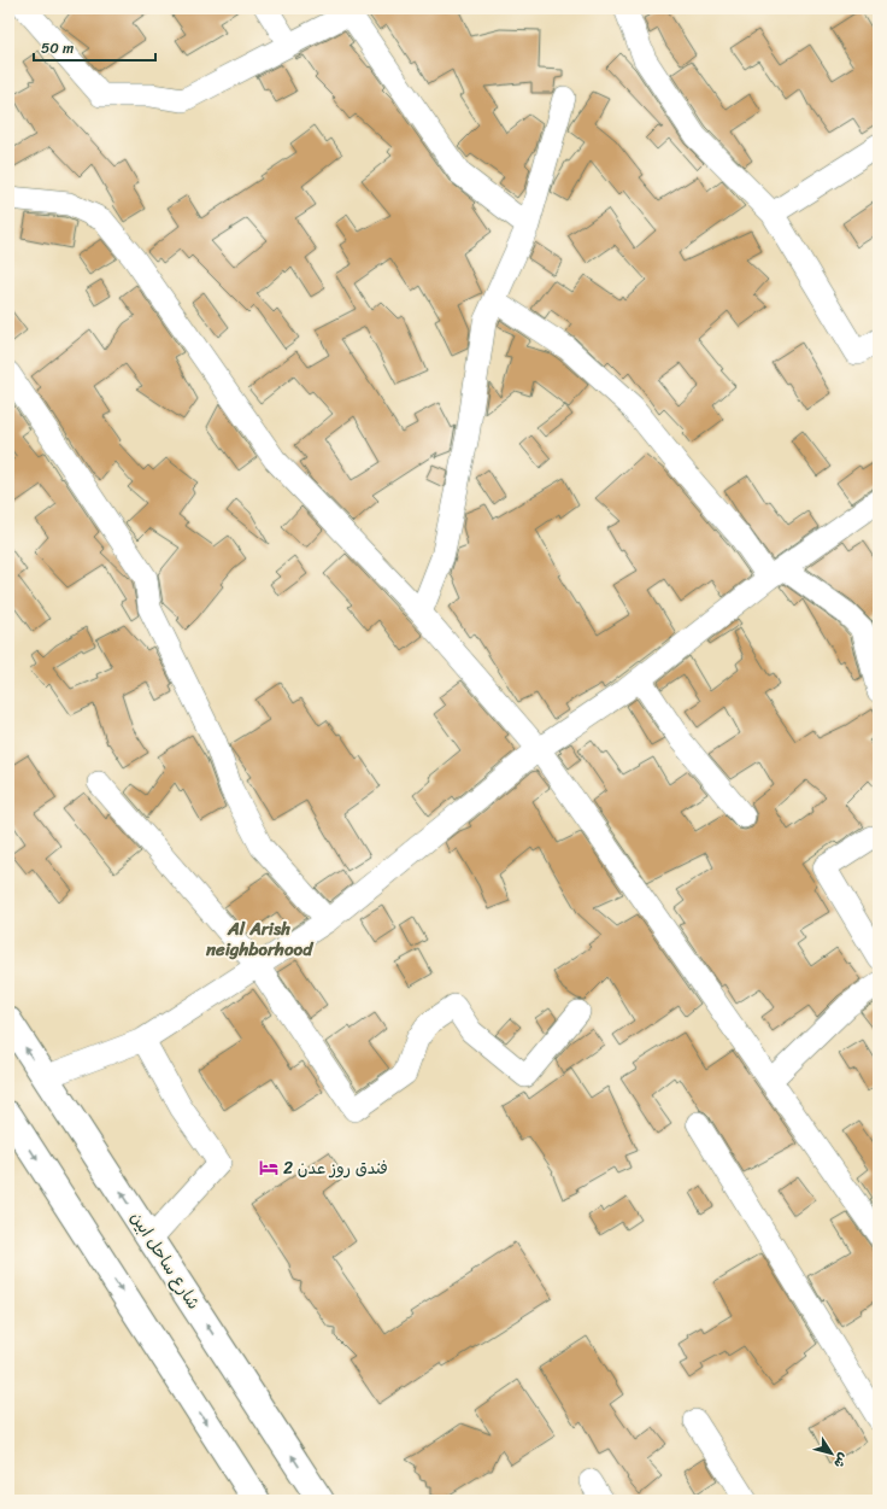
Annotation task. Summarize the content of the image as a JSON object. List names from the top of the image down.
{
  "streets": {
    "highway": ["شارع ساحل ابين"]
  },
  "districts": ["Al Arish neighborhood"],
  "places": {
    "hotel": ["فندق روز عدن 2"]
  },
  "scale_bar": "50 m",
  "north": "bottom right"
}
